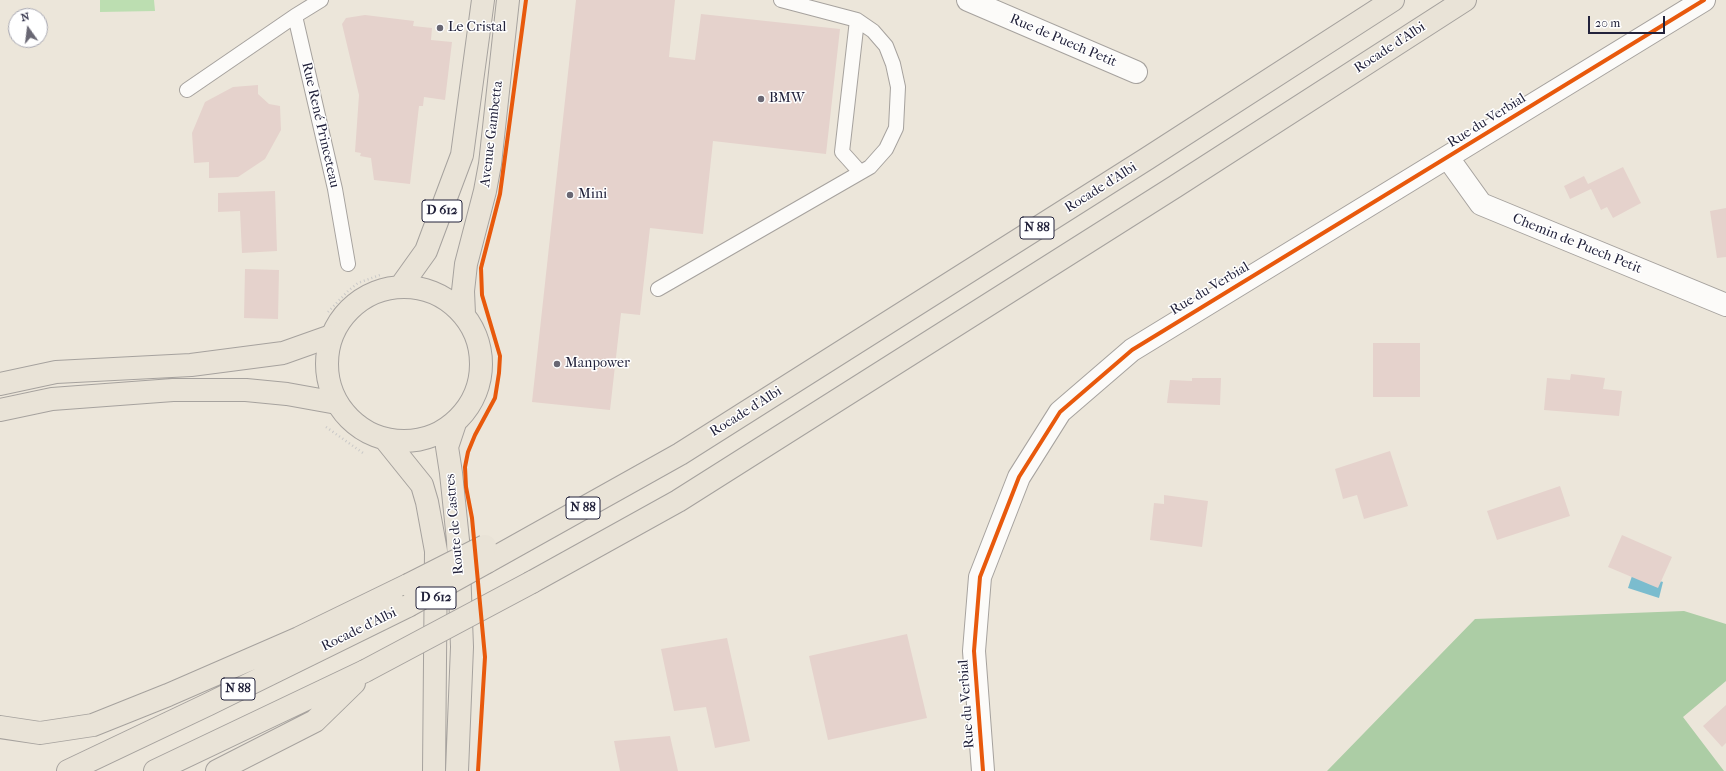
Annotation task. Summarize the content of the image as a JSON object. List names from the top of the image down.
{
  "streets": {
    "main road": [
      "Rocade d'Albi",
      "Avenue Gambetta",
      "D 612",
      "N 88",
      "Route de Castres"
    ],
    "street": ["Rue de Puech Petit", "Rue du Verbial", "Chemin de Puech Petit"],
    "lane": ["Rue René Princeteau"]
  },
  "crossings": [
    ["Rue du Verbial", "Chemin de Puech Petit"],
    ["Avenue Gambetta", "D 612"]
  ],
  "places": [
    "Le Cristal",
    "BMW",
    "Mini",
    "Manpower"
  ],
  "scale_bar": "20 m",
  "north": "top"
}
